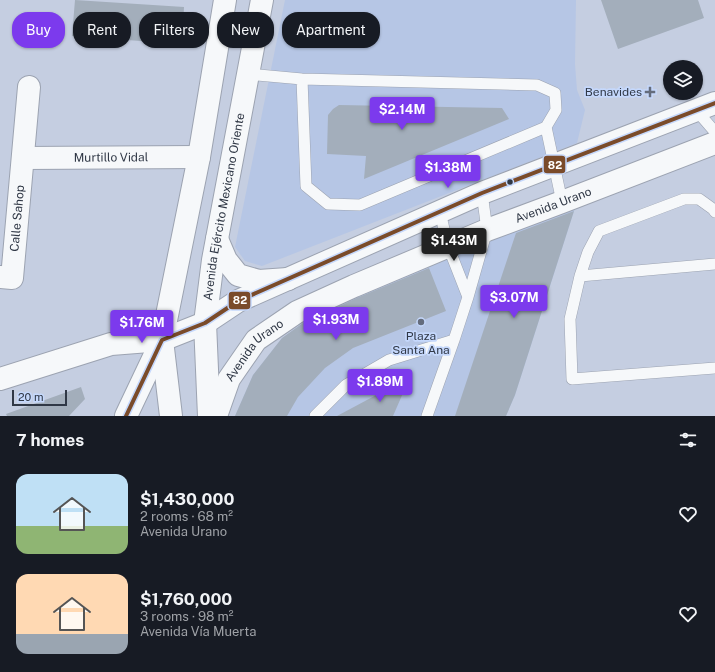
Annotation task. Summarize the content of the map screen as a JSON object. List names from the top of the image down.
{
  "streets": {
    "main road": [
      "Murtillo Vidal",
      "Avenida Urano",
      "Avenida Ejército Mexicano Oriente",
      "Calle Sahop"
    ]
  },
  "crossings": [
    ["Murtillo Vidal", "Calle Sahop"]
  ],
  "places": {
    "health": ["Benavides"],
    "other": ["Plaza Santa Ana"]
  },
  "lines": ["transit line 82"],
  "scale_bar": "20 m",
  "page": {
    "chip": [
      "Buy",
      "Rent",
      "Filters",
      "New",
      "Apartment"
    ],
    "price": [
      "$2.14M",
      "$1.38M",
      "$1.43M",
      "$3.07M",
      "$1.93M",
      "$1.76M",
      "$1.89M"
    ],
    "scale": "20 m",
    "heading": "7 homes",
    "list": [
      {
        "name": "$1,430,000",
        "note": "2 rooms · 68 m² · Avenida Urano"
      },
      {
        "name": "$1,760,000",
        "note": "3 rooms · 98 m² · Avenida Vía Muerta"
      }
    ]
  }
}
